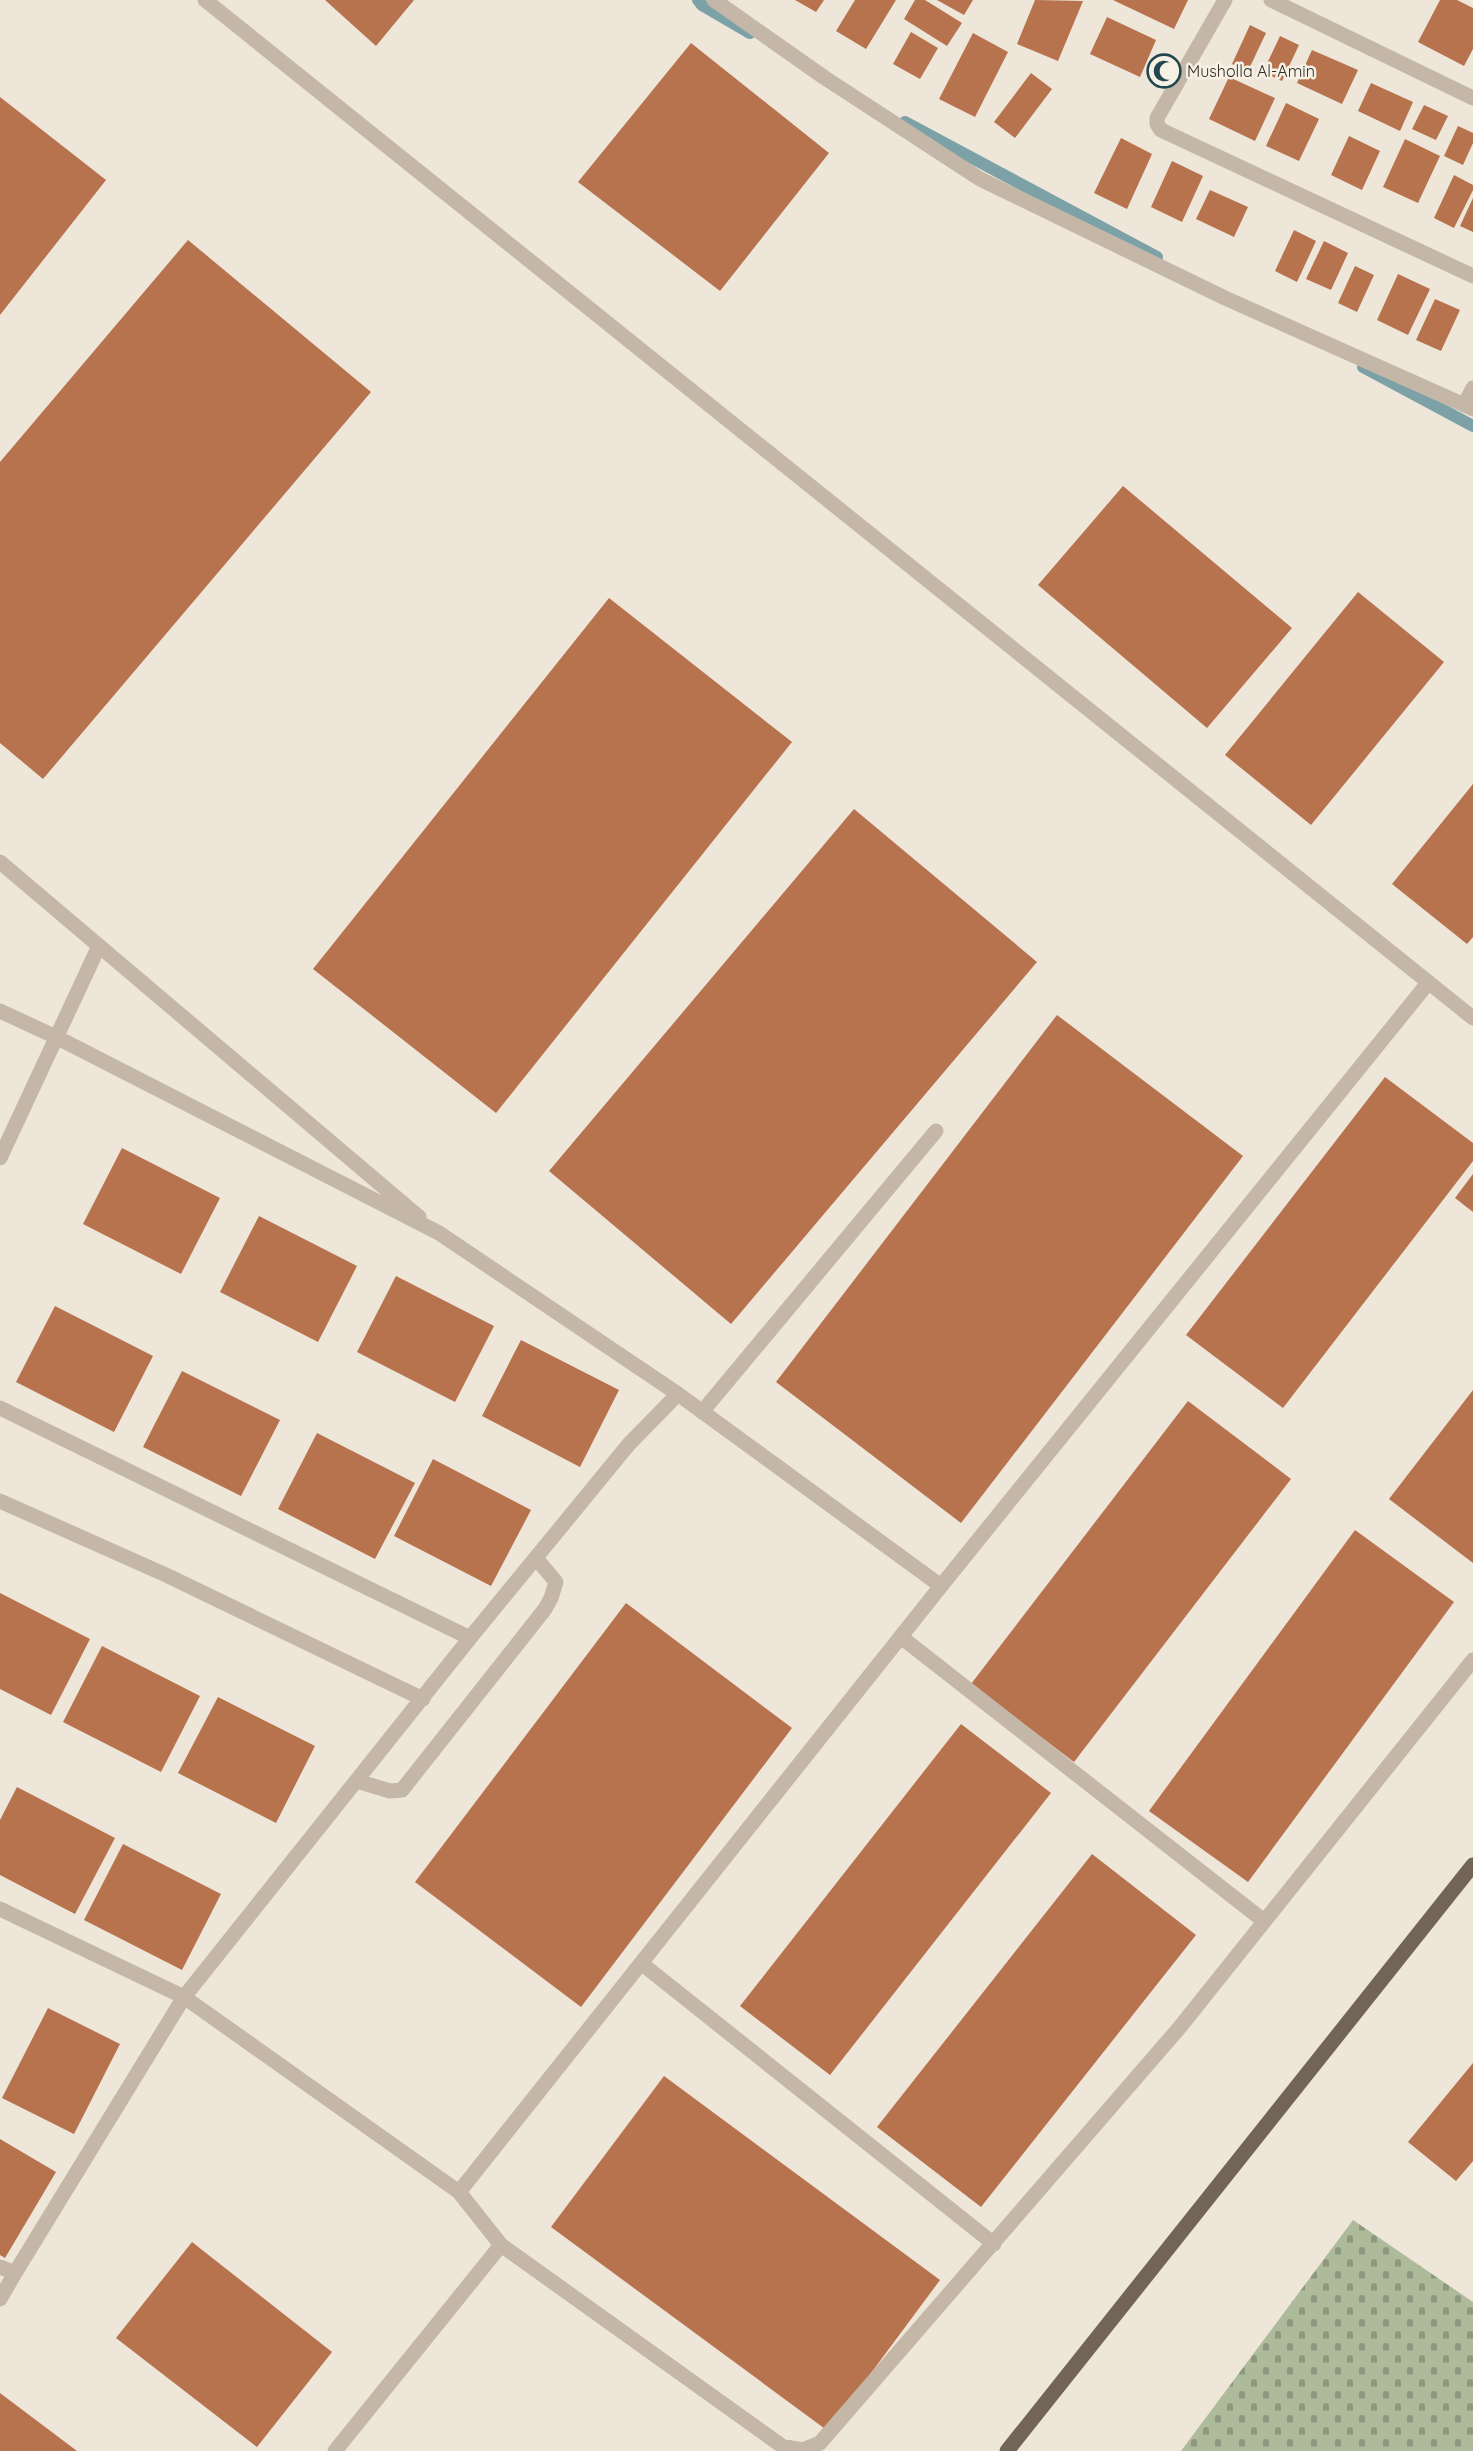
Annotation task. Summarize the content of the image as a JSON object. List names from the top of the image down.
{
  "places": {
    "mosque": ["Musholla Al-Amin"]
  }
}
